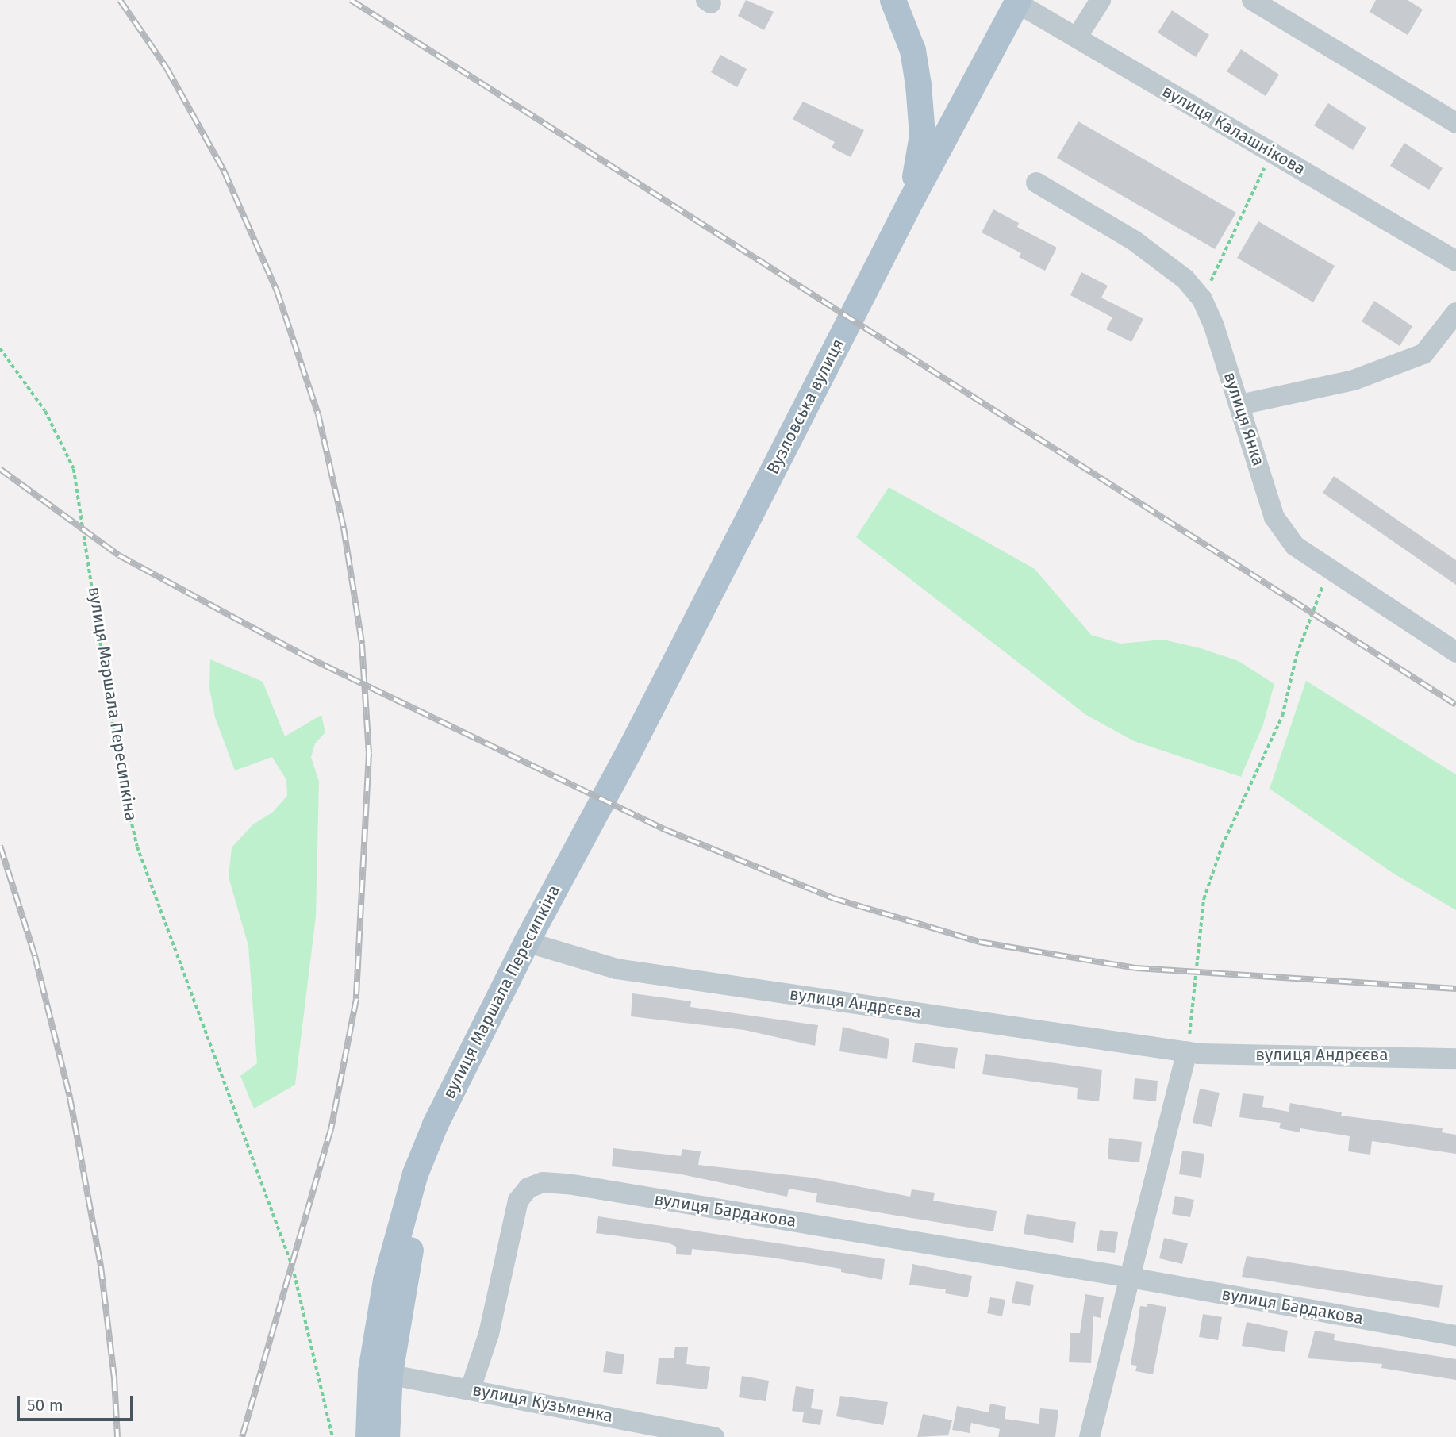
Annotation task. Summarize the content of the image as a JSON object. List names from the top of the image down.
{
  "streets": {
    "main road": ["Вузловська вулиця", "вулиця Маршала Пересипкіна"],
    "street": [
      "вулиця Калашнікова",
      "вулиця Янка",
      "вулиця Андрєєва",
      "вулиця Бардакова",
      "вулиця Кузьменка"
    ]
  },
  "crossings": [
    ["вулиця Калашнікова", "Вузловська вулиця"],
    ["Вузловська вулиця", "вулиця Маршала Пересипкіна"],
    ["вулиця Маршала Пересипкіна", "вулиця Андрєєва"],
    ["вулиця Маршала Пересипкіна", "вулиця Кузьменка"],
    ["вулиця Бардакова", "вулиця Кузьменка"]
  ],
  "scale_bar": "50 m"
}
